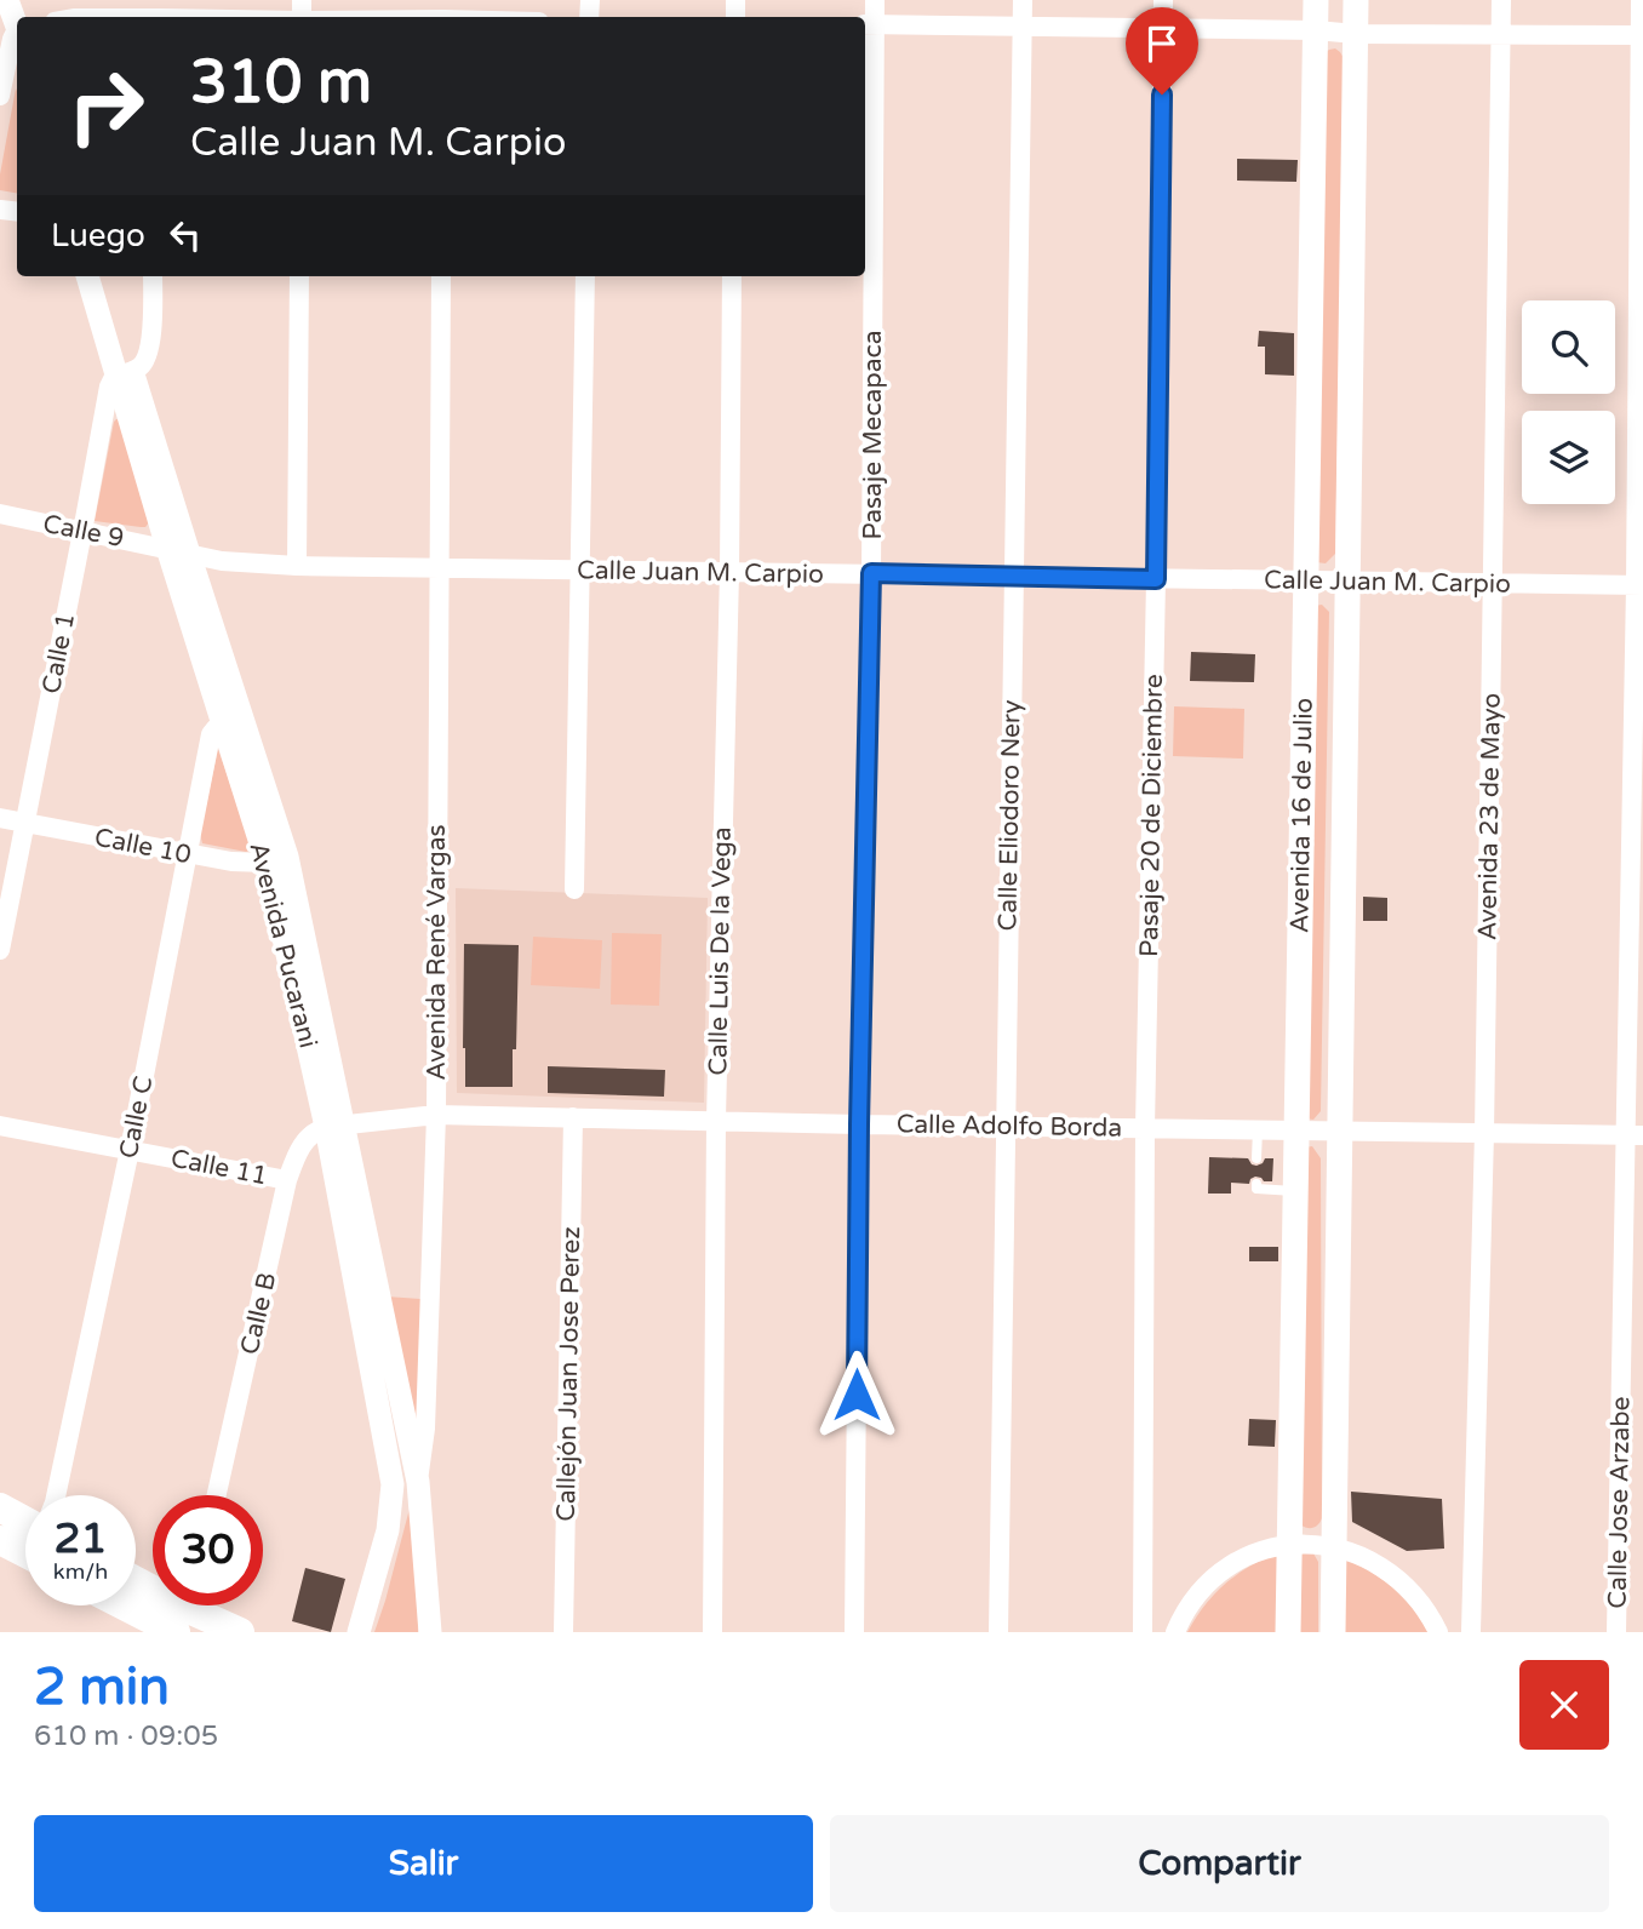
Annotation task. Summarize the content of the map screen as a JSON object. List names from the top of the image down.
{
  "streets": {
    "main road": ["Avenida 16 de Julio"],
    "street": [
      "Pasaje Mecapaca",
      "Calle 9",
      "Calle Juan M. Carpio",
      "Calle 1",
      "Calle Eliodoro Nery",
      "Pasaje 20 de Diciembre",
      "Avenida 23 de Mayo",
      "Calle 10",
      "Avenida Pucarani",
      "Calle Luis De la Vega",
      "Avenida René Vargas",
      "Calle C",
      "Calle Adolfo Borda",
      "Calle 11",
      "Calle B",
      "Callejón Juan Jose Perez",
      "Calle Jose Arzabe"
    ]
  },
  "crossings": [
    ["Pasaje Mecapaca", "Calle Juan M. Carpio"],
    ["Pasaje Mecapaca", "Calle Adolfo Borda"],
    ["Calle 9", "Calle Juan M. Carpio"],
    ["Calle 9", "Calle 1"],
    ["Calle 9", "Avenida Pucarani"],
    ["Calle Juan M. Carpio", "Calle Eliodoro Nery"],
    ["Calle Juan M. Carpio", "Pasaje 20 de Diciembre"],
    ["Calle Juan M. Carpio", "Avenida 16 de Julio"],
    ["Calle Juan M. Carpio", "Avenida 23 de Mayo"],
    ["Calle Juan M. Carpio", "Avenida Pucarani"],
    ["Calle Juan M. Carpio", "Calle Luis De la Vega"],
    ["Calle Juan M. Carpio", "Avenida René Vargas"],
    ["Calle Juan M. Carpio", "Calle Jose Arzabe"],
    ["Calle 1", "Calle 10"],
    ["Calle 1", "Avenida Pucarani"],
    ["Calle Eliodoro Nery", "Calle Adolfo Borda"],
    ["Pasaje 20 de Diciembre", "Calle Adolfo Borda"],
    ["Avenida 16 de Julio", "Calle Adolfo Borda"],
    ["Avenida 23 de Mayo", "Calle Adolfo Borda"],
    ["Calle 10", "Avenida Pucarani"],
    ["Calle 10", "Calle C"],
    ["Avenida Pucarani", "Avenida René Vargas"],
    ["Avenida Pucarani", "Calle C"],
    ["Avenida Pucarani", "Calle Adolfo Borda"],
    ["Avenida Pucarani", "Calle B"],
    ["Calle Luis De la Vega", "Calle Adolfo Borda"],
    ["Avenida René Vargas", "Calle Adolfo Borda"],
    ["Calle C", "Calle 11"],
    ["Calle Adolfo Borda", "Calle B"],
    ["Calle Adolfo Borda", "Callejón Juan Jose Perez"],
    ["Calle Adolfo Borda", "Calle Jose Arzabe"],
    ["Calle 11", "Calle B"]
  ],
  "page": {
    "turn": ["310 m", "Calle Juan M. Carpio"],
    "then": "Luego",
    "speed": "21 km/h",
    "limit": "30",
    "heading": ["2 min", "610 m · 09:05"],
    "buttons": ["Salir", "Compartir"]
  }
}
